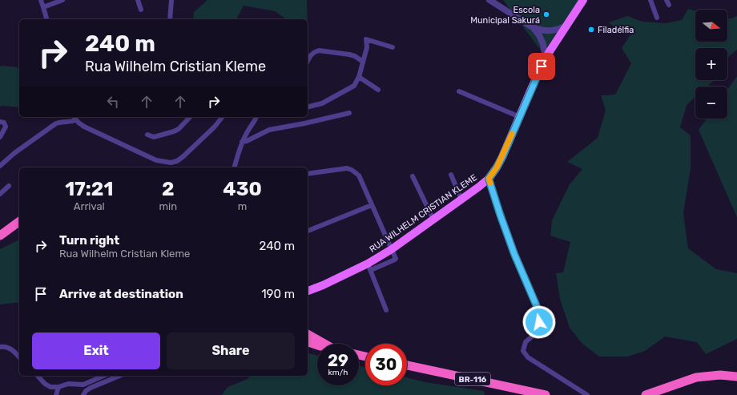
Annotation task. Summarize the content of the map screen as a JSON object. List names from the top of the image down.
{
  "streets": {
    "highway": ["BR-116"],
    "main road": ["RUA WILHELM CRISTIAN KLEME"]
  },
  "places": ["Escola Municipal Sakurá", "Filadélfia"],
  "north": "right",
  "page": {
    "map_buttons": ["+", "−"],
    "turn": ["240 m", "Rua Wilhelm Cristian Kleme"],
    "eta": [
      "17:21",
      "Arrival",
      "2",
      "min",
      "430",
      "m"
    ],
    "list": [
      {
        "name": "Turn right",
        "note": "Rua Wilhelm Cristian Kleme",
        "value": "240 m"
      },
      {
        "name": "Arrive at destination",
        "value": "190 m"
      }
    ],
    "buttons": ["Exit", "Share"],
    "speed": "29 km/h",
    "limit": "30"
  }
}
